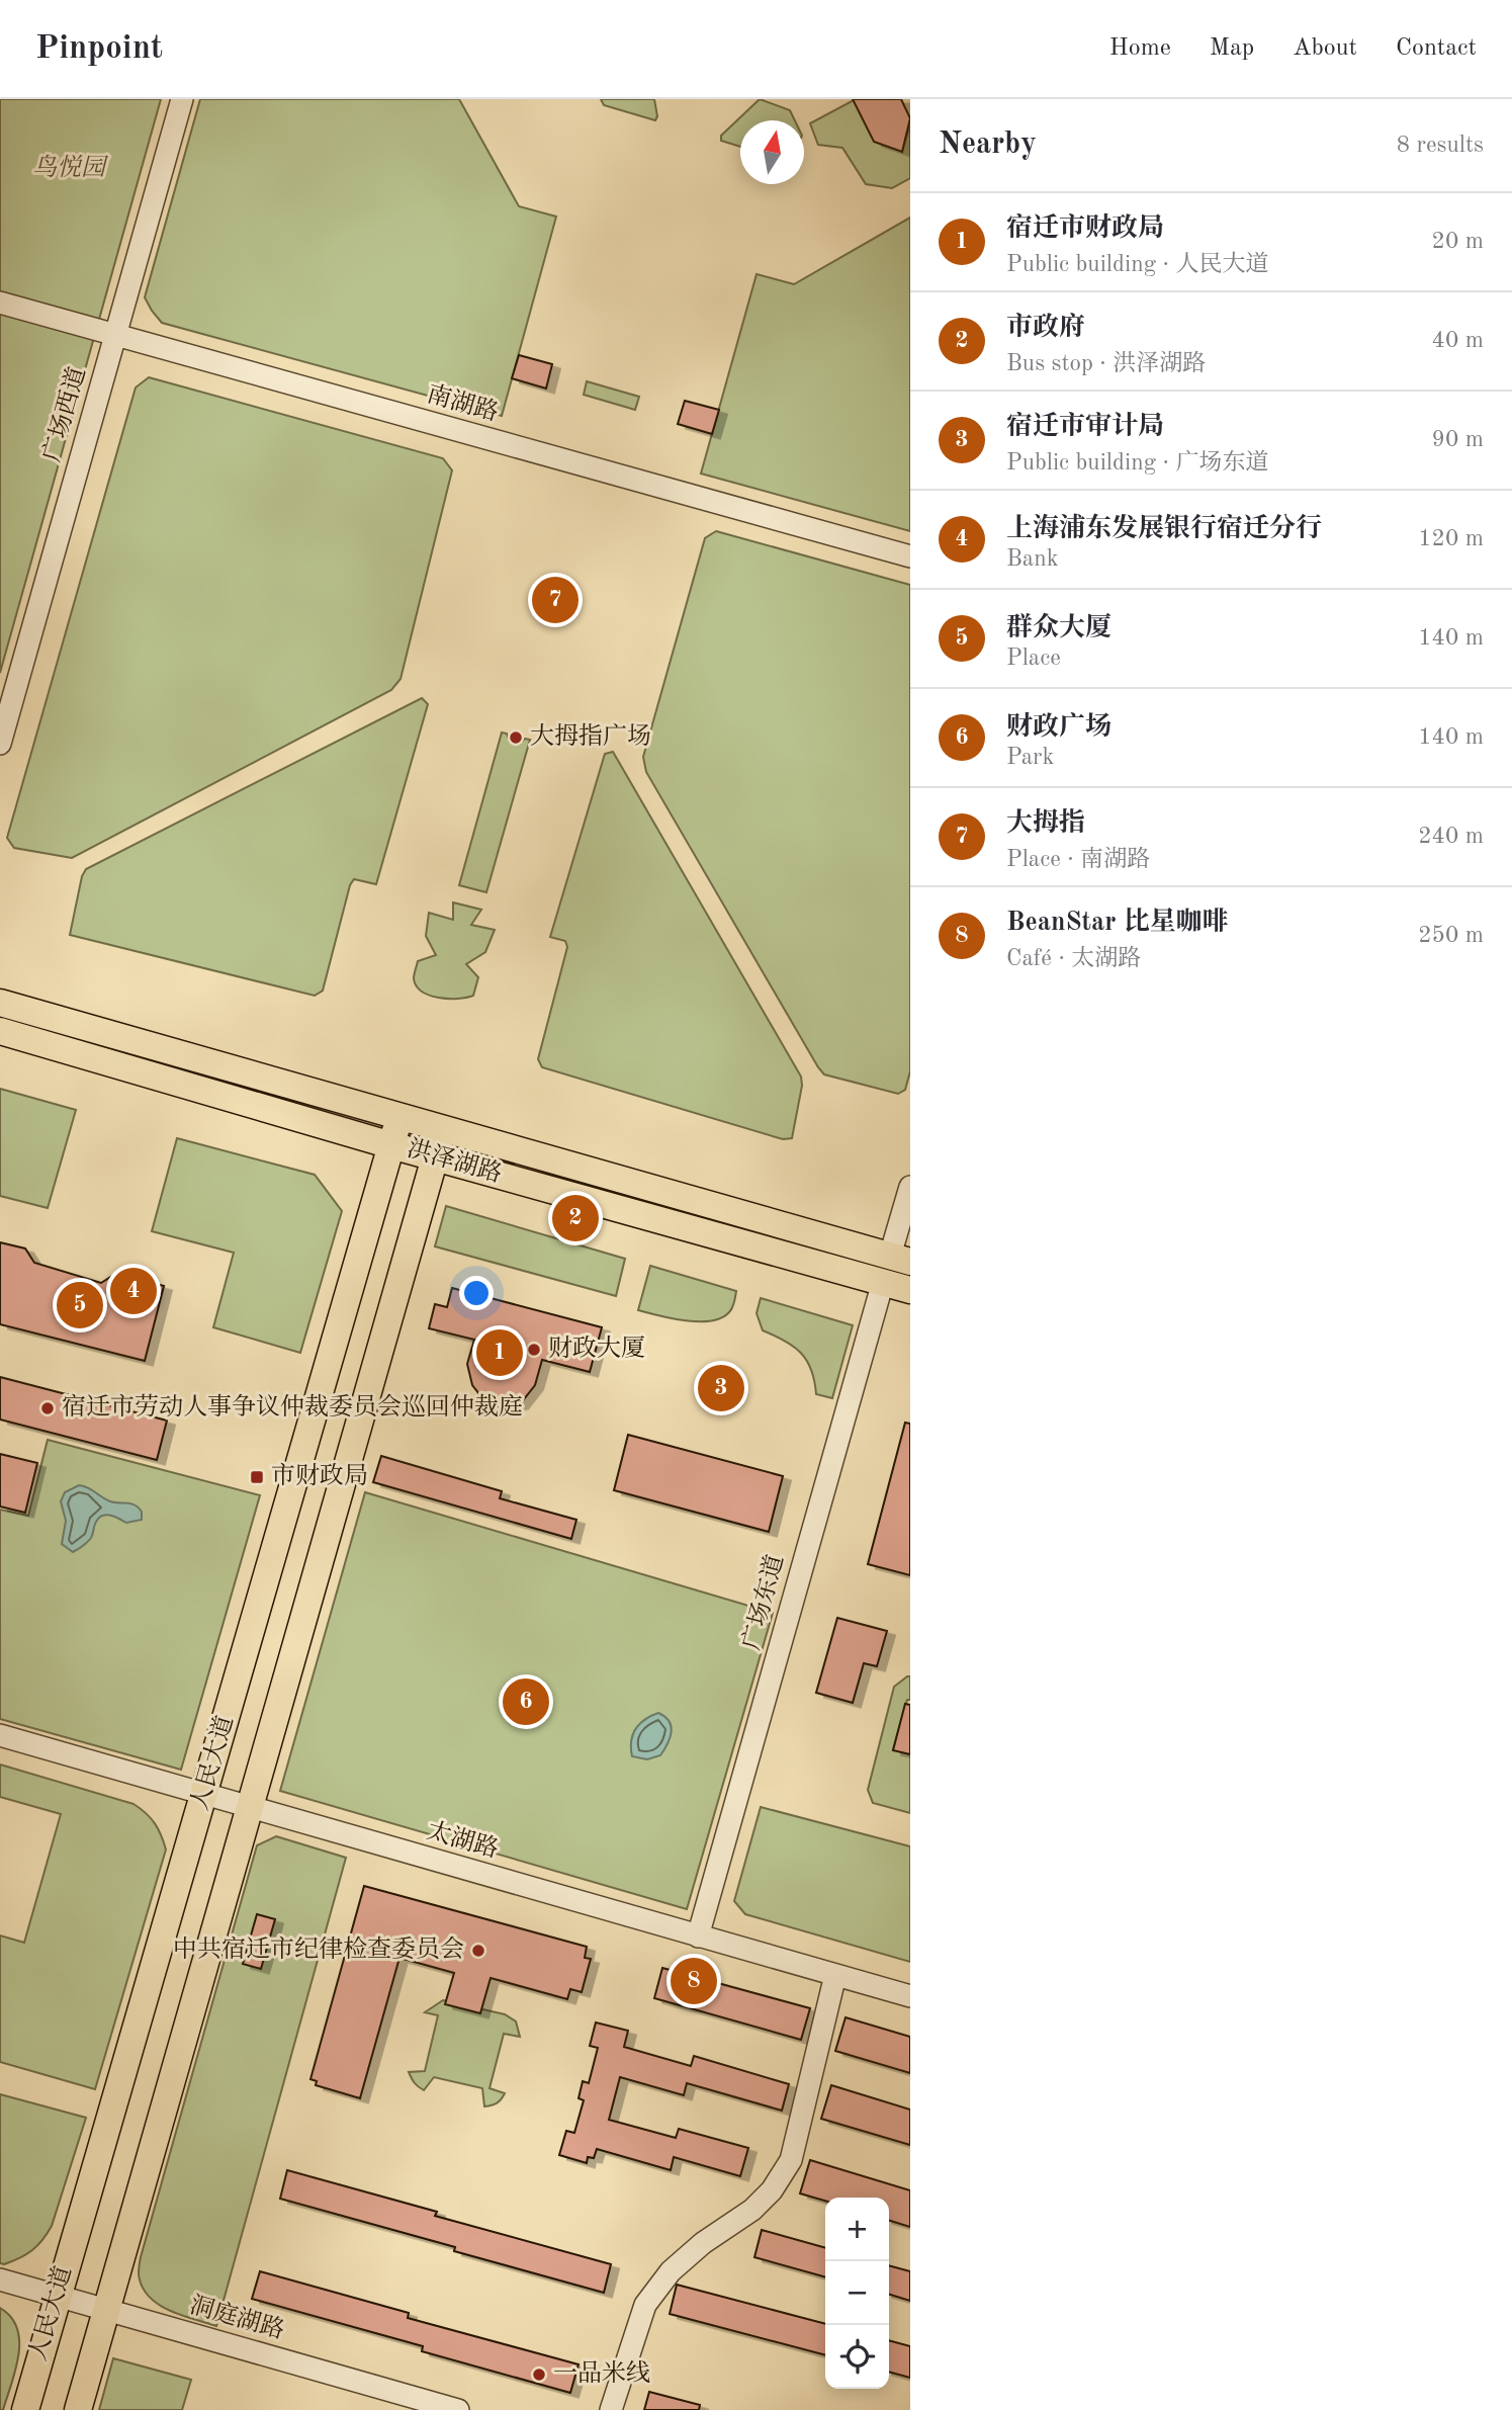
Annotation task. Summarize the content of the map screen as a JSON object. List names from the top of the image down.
{
  "streets": {
    "main road": ["洪泽湖路", "人民大道"],
    "street": [
      "南湖路",
      "广场西道",
      "广场东道",
      "太湖路",
      "洞庭湖路"
    ]
  },
  "crossings": [
    ["南湖路", "广场西道"],
    ["洪泽湖路", "广场东道"],
    ["洪泽湖路", "人民大道"],
    ["广场东道", "太湖路"],
    ["人民大道", "太湖路"],
    ["人民大道", "洞庭湖路"]
  ],
  "parks": ["鸟悦园"],
  "places": {
    "other": [
      "大拇指广场",
      "财政大厦",
      "宿迁市劳动人事争议仲裁委员会巡回仲裁庭",
      "中共宿迁市纪律检查委员会",
      "一品米线"
    ],
    "transit": ["市财政局"]
  },
  "north": "top",
  "page": {
    "header": "Pinpoint",
    "nav": [
      "Home",
      "Map",
      "About",
      "Contact"
    ],
    "heading": ["Nearby", "8 results"],
    "list": [
      {
        "mark": "1",
        "name": "宿迁市财政局",
        "note": "Public building · 人民大道",
        "value": "20 m"
      },
      {
        "mark": "2",
        "name": "市政府",
        "note": "Bus stop · 洪泽湖路",
        "value": "40 m"
      },
      {
        "mark": "3",
        "name": "宿迁市审计局",
        "note": "Public building · 广场东道",
        "value": "90 m"
      },
      {
        "mark": "4",
        "name": "上海浦东发展银行宿迁分行",
        "note": "Bank",
        "value": "120 m"
      },
      {
        "mark": "5",
        "name": "群众大厦",
        "note": "Place",
        "value": "140 m"
      },
      {
        "mark": "6",
        "name": "财政广场",
        "note": "Park",
        "value": "140 m"
      },
      {
        "mark": "7",
        "name": "大拇指",
        "note": "Place · 南湖路",
        "value": "240 m"
      },
      {
        "mark": "8",
        "name": "BeanStar 比星咖啡",
        "note": "Café · 太湖路",
        "value": "250 m"
      }
    ],
    "pins": [
      "7",
      "2",
      "4",
      "5",
      "1",
      "3",
      "6",
      "8"
    ],
    "map_buttons": ["+", "−"]
  }
}
